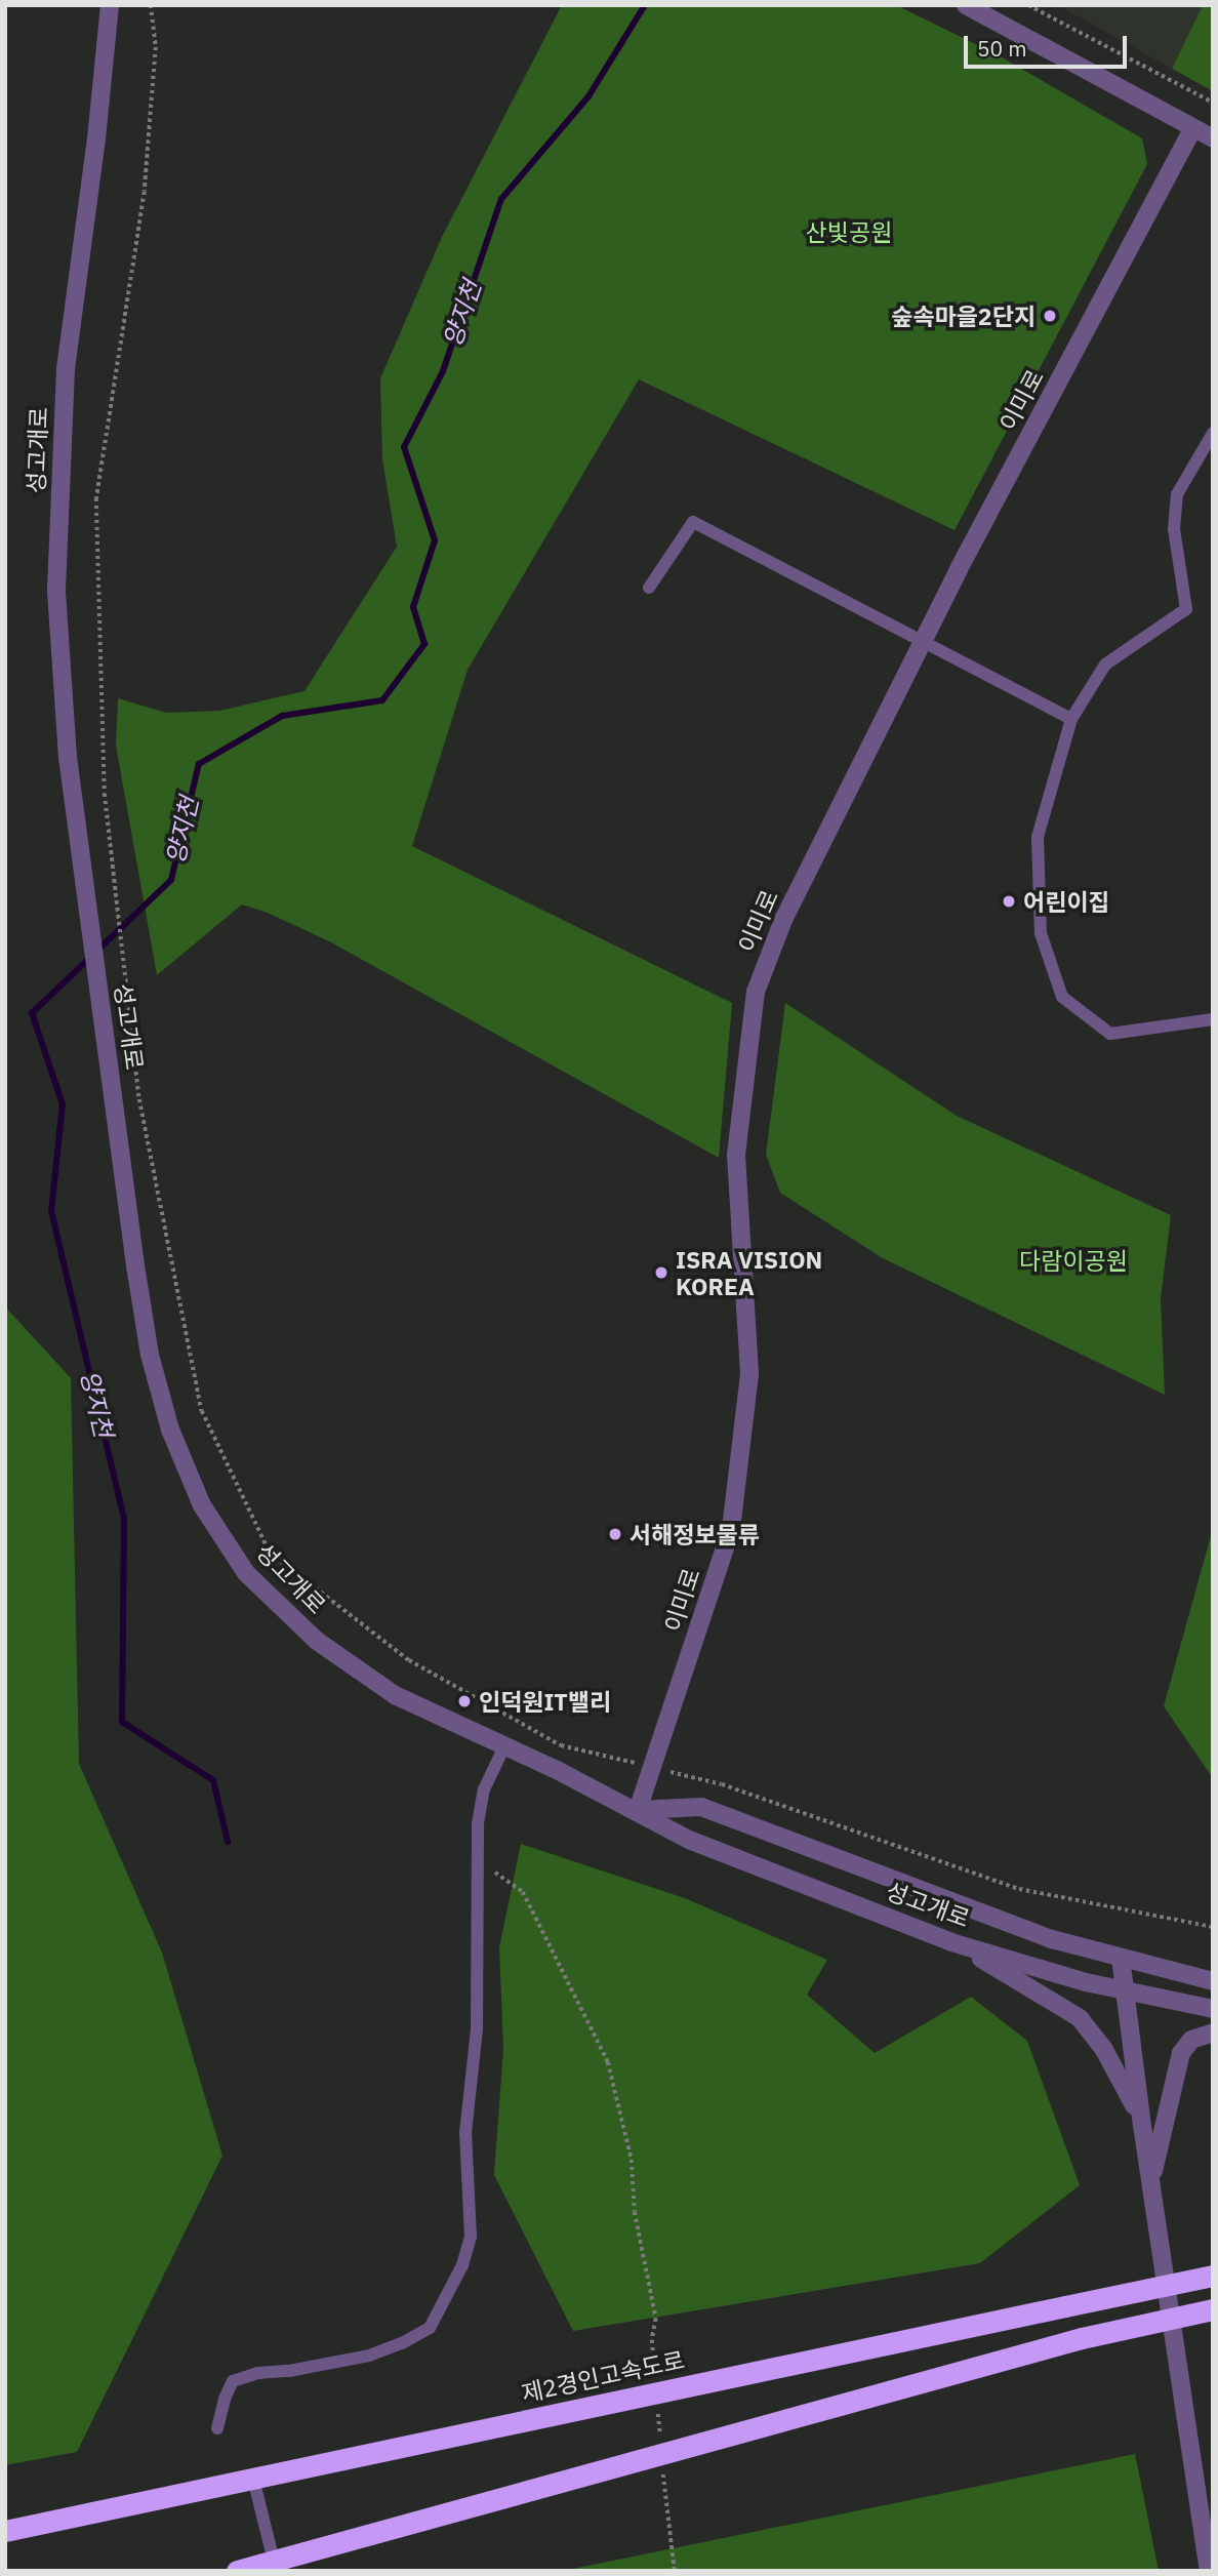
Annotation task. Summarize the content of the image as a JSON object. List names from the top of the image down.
{
  "streets": {
    "highway": ["제2경인고속도로"],
    "street": ["이미로", "성고개로"]
  },
  "crossings": [
    ["이미로", "성고개로"]
  ],
  "water": ["양지천"],
  "parks": ["산빛공원", "다람이공원"],
  "places": [
    "숲속마을2단지",
    "어린이집",
    "ISRA VISION KOREA",
    "서해정보물류",
    "인덕원IT밸리"
  ],
  "scale_bar": "50 m"
}
